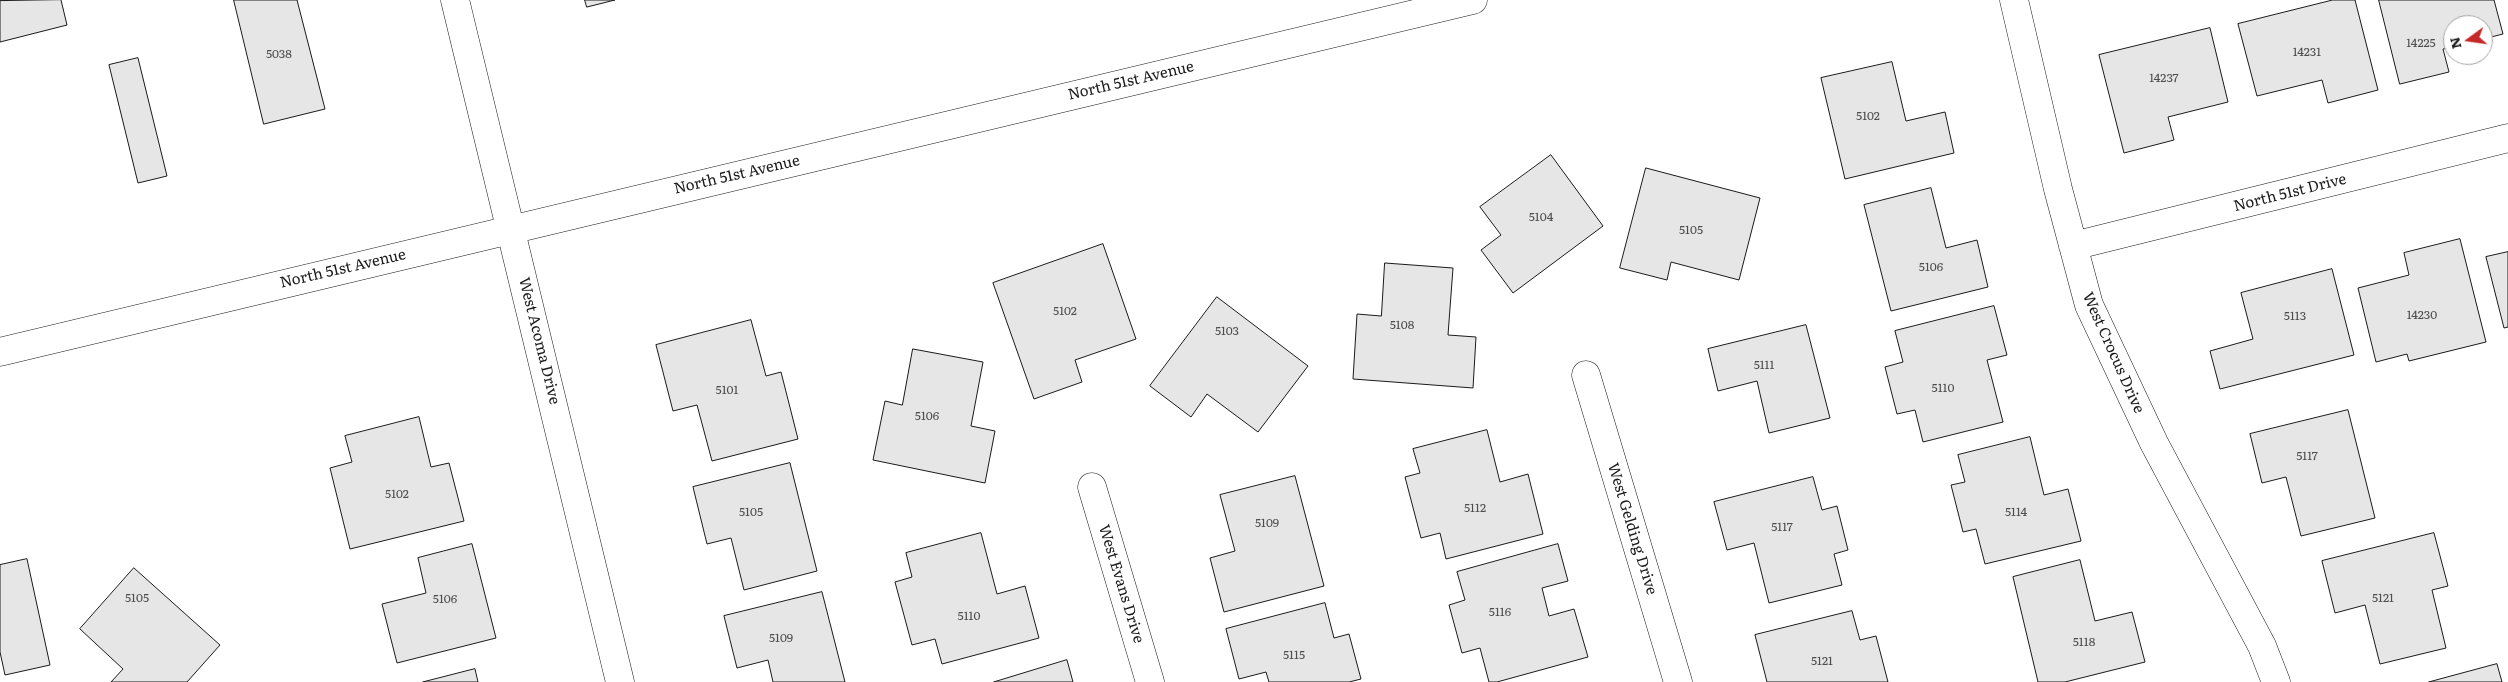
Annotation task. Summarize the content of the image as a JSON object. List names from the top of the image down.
{
  "streets": {
    "street": [
      "North 51st Avenue",
      "North 51st Drive",
      "West Acoma Drive",
      "West Crocus Drive",
      "West Gelding Drive",
      "West Evans Drive"
    ]
  },
  "crossings": [
    ["North 51st Avenue", "West Acoma Drive"],
    ["North 51st Drive", "West Crocus Drive"]
  ],
  "house_numbers": [
    "14225",
    "14231",
    "5038",
    "14237",
    "5102",
    "5104",
    "5105",
    "5106",
    "5102",
    "14230",
    "5113",
    "5108",
    "5103",
    "5111",
    "5110",
    "5101",
    "5106",
    "5117",
    "5102",
    "5112",
    "5105",
    "5114",
    "5109",
    "5117",
    "5105",
    "5121",
    "5106",
    "5116",
    "5110",
    "5109",
    "5118",
    "5115",
    "5121"
  ],
  "north": "left"
}
